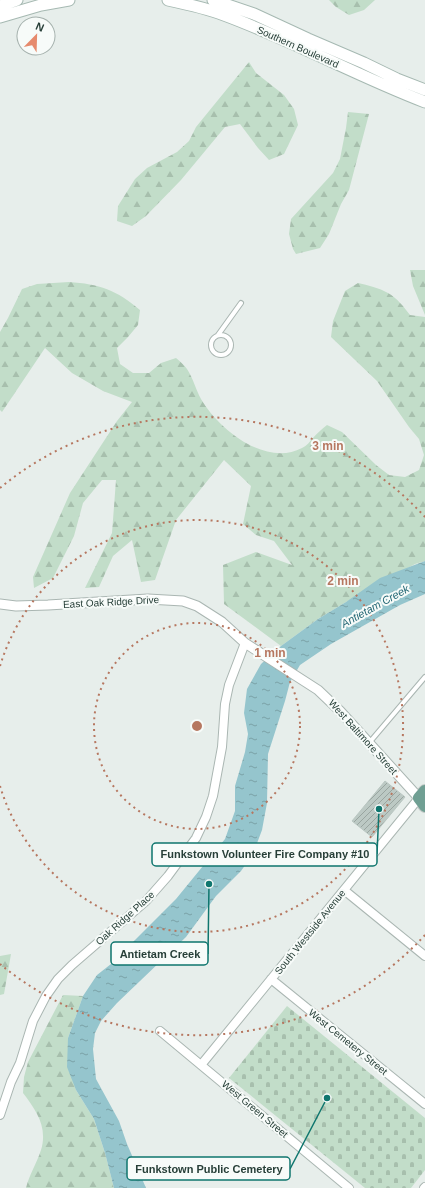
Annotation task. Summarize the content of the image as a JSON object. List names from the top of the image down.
{
  "streets": {
    "main road": ["Southern Boulevard"],
    "street": [
      "East Oak Ridge Drive",
      "West Baltimore Street",
      "Oak Ridge Place",
      "South Westside Avenue",
      "West Cemetery Street",
      "West Green Street"
    ]
  },
  "crossings": [
    ["East Oak Ridge Drive", "West Baltimore Street"],
    ["East Oak Ridge Drive", "Oak Ridge Place"],
    ["West Baltimore Street", "South Westside Avenue"],
    ["South Westside Avenue", "West Cemetery Street"],
    ["South Westside Avenue", "West Green Street"]
  ],
  "water": ["Antietam Creek"],
  "places": ["Funkstown Volunteer Fire Company #10", "Antietam Creek", "Funkstown Public Cemetery"],
  "north": "top right",
  "rings": ["3 min", "2 min", "1 min"]
}
